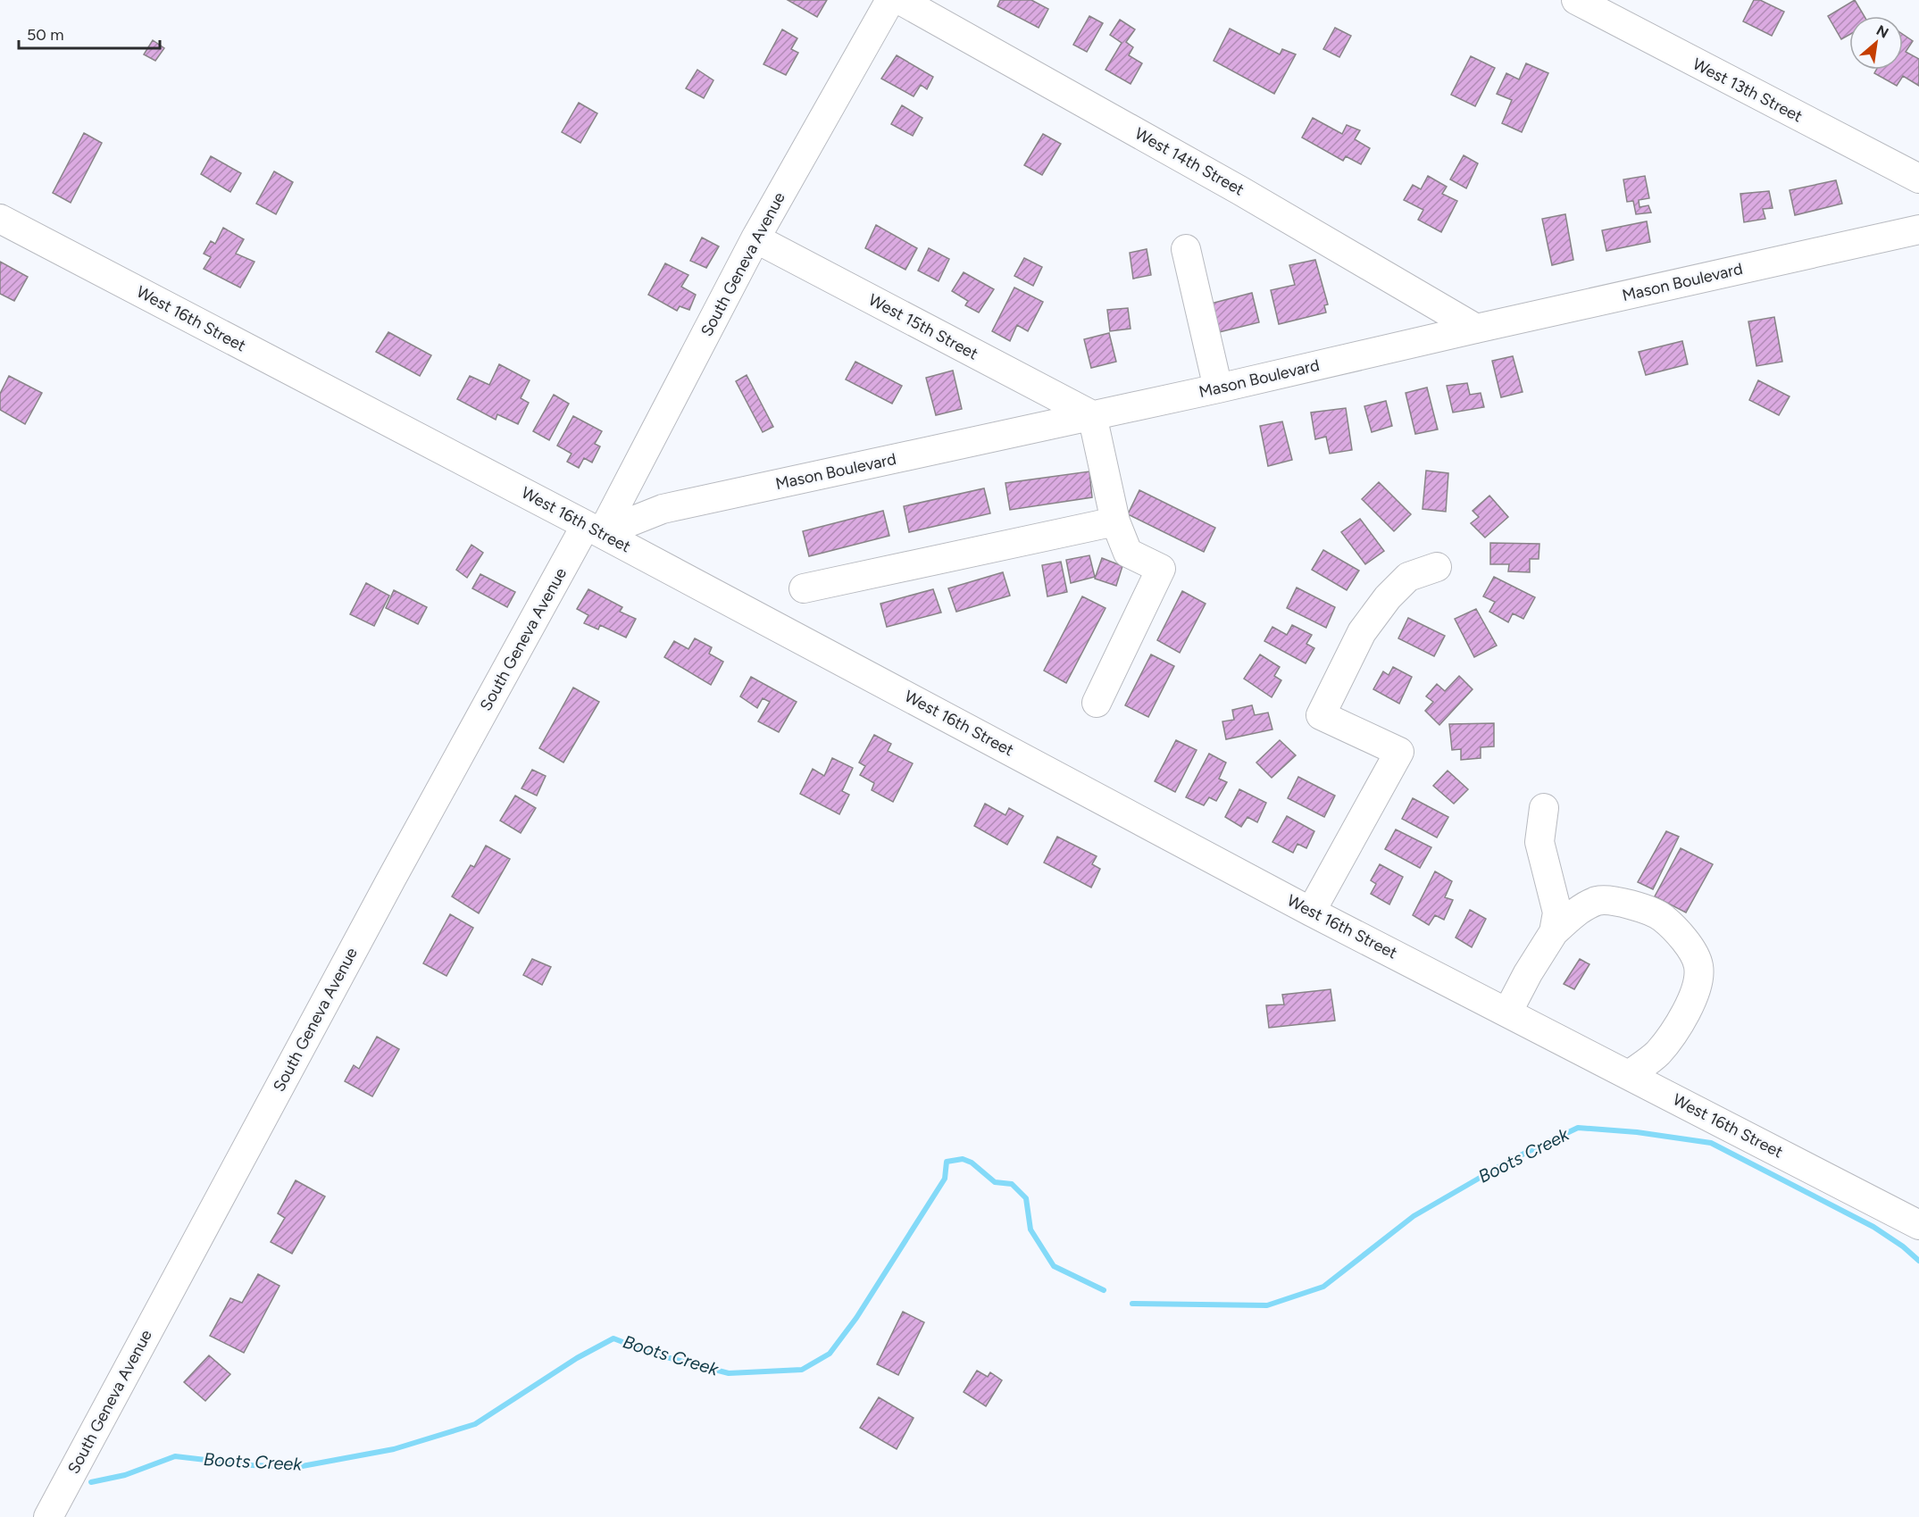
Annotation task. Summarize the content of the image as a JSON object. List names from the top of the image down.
{
  "streets": {
    "street": [
      "West 13th Street",
      "West 14th Street",
      "South Geneva Avenue",
      "Mason Boulevard",
      "West 16th Street",
      "West 15th Street"
    ]
  },
  "crossings": [
    ["West 14th Street", "Mason Boulevard"],
    ["South Geneva Avenue", "Mason Boulevard"],
    ["South Geneva Avenue", "West 16th Street"],
    ["South Geneva Avenue", "West 15th Street"],
    ["Mason Boulevard", "West 16th Street"],
    ["Mason Boulevard", "West 15th Street"]
  ],
  "water": ["Boots Creek"],
  "scale_bar": "50 m",
  "north": "top right"
}
